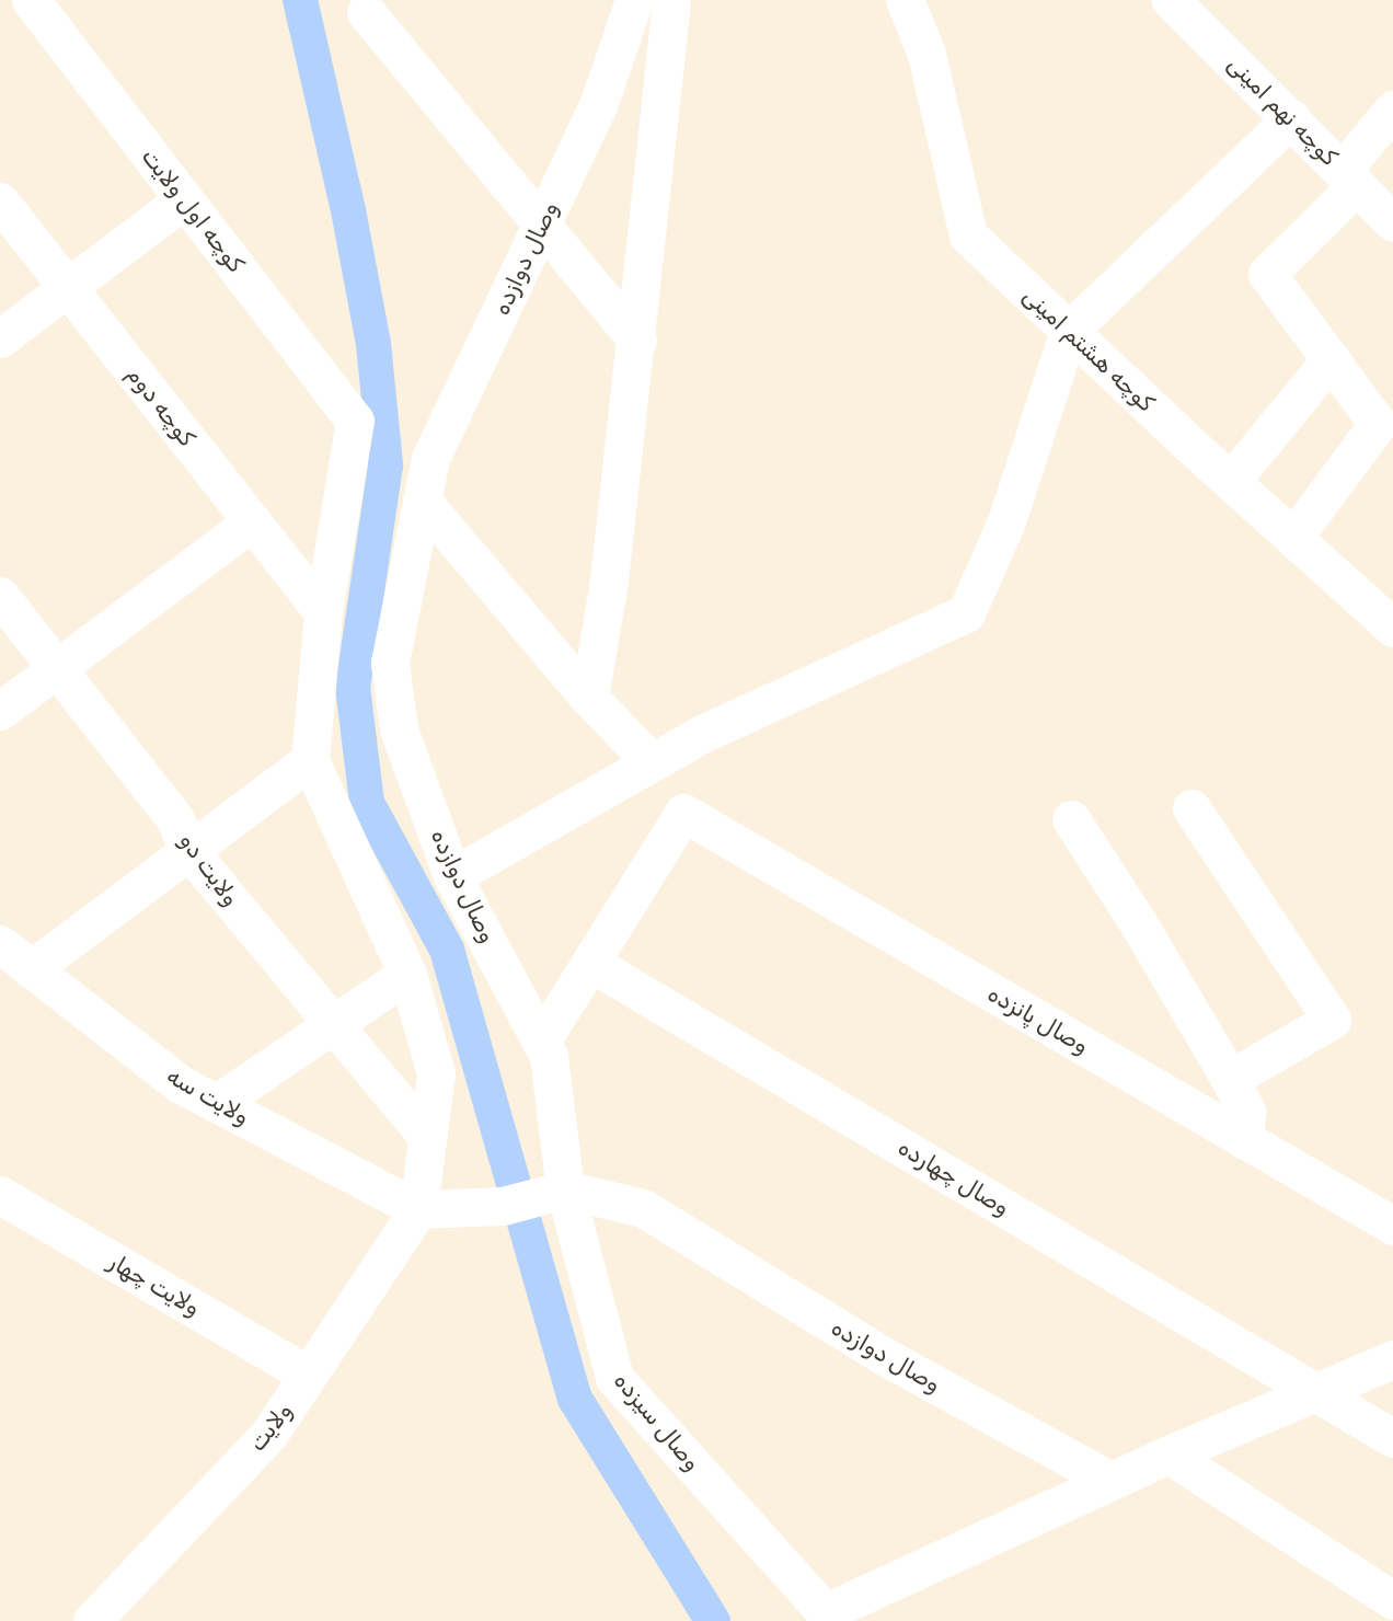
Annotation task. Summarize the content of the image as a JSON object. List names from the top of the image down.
{
  "streets": {
    "street": [
      "کوچه نهم امینی",
      "کوچه اول ولایت",
      "وصال دوازده",
      "کوچه هشتم امینی",
      "کوچه دوم",
      "ولایت دو",
      "وصال پانزده",
      "ولایت سه",
      "وصال چهارده",
      "ولایت چهار",
      "وصال سیزده",
      "ولایت"
    ]
  },
  "crossings": [
    ["کوچه اول ولایت", "کوچه دوم"],
    ["وصال دوازده", "وصال سیزده"],
    ["وصال پانزده", "وصال چهارده"],
    ["ولایت سه", "ولایت"],
    ["ولایت چهار", "ولایت"]
  ]
}
